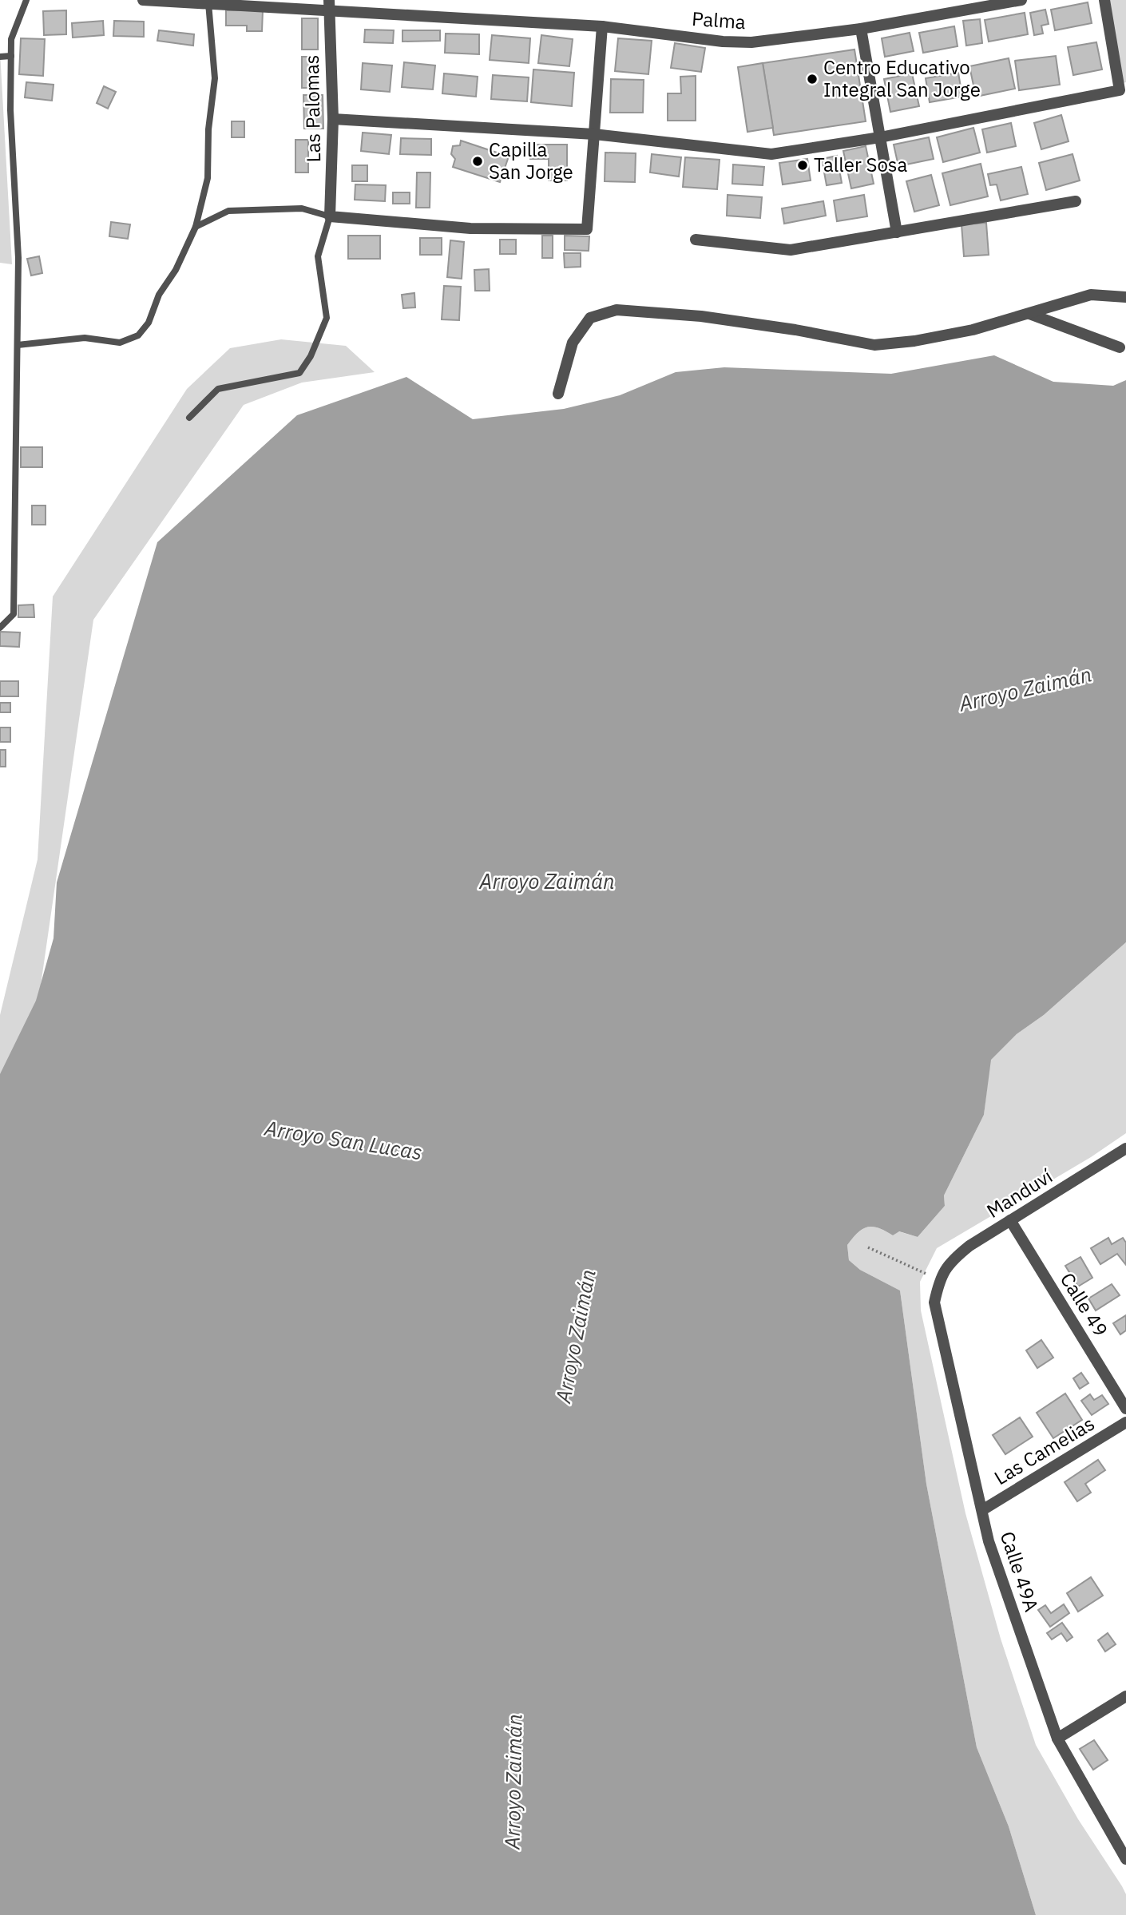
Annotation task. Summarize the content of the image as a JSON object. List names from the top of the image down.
{
  "streets": {
    "street": [
      "Palma",
      "Las Palomas",
      "Manduví",
      "Calle 49",
      "Las Camelias",
      "Calle 49A"
    ]
  },
  "crossings": [
    ["Palma", "Las Palomas"],
    ["Manduví", "Calle 49"],
    ["Manduví", "Calle 49A"],
    ["Las Camelias", "Calle 49A"]
  ],
  "water": ["Arroyo Zaimán", "Arroyo San Lucas"],
  "places": ["Centro Educativo Integral San Jorge", "Capilla San Jorge", "Taller Sosa"]
}
